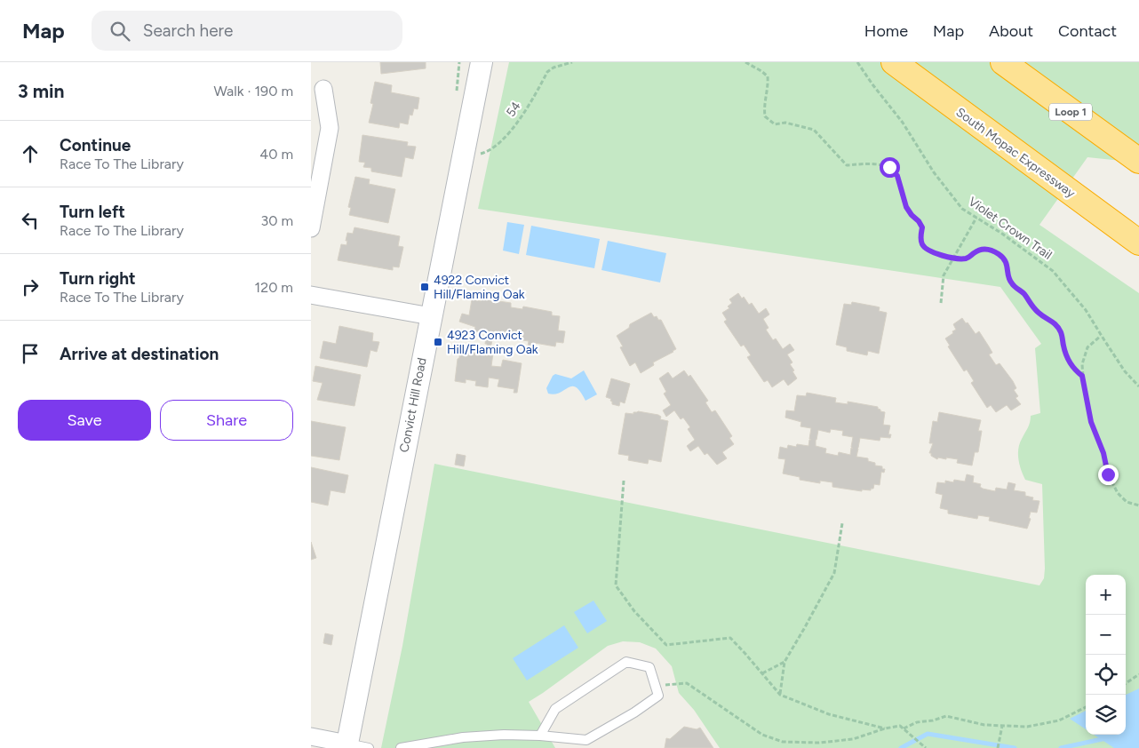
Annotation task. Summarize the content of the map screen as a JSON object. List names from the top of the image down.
{
  "streets": {
    "highway": ["Loop 1", "South Mopac Expressway"],
    "street": ["Convict Hill Road"],
    "path": ["54", "Violet Crown Trail"]
  },
  "crossings": [
    ["54", "Convict Hill Road"]
  ],
  "places": {
    "transit": ["4922 Convict Hill/Flaming Oak", "4923 Convict Hill/Flaming Oak"]
  },
  "page": {
    "header": "Map",
    "search": "Search here",
    "nav": [
      "Home",
      "Map",
      "About",
      "Contact"
    ],
    "heading": ["3 min", "Walk · 190 m"],
    "list": [
      ["Continue", "Race To The Library", "40 m"],
      ["Turn left", "Race To The Library", "30 m"],
      ["Turn right", "Race To The Library", "120 m"],
      "Arrive at destination"
    ],
    "buttons": ["Save", "Share"],
    "map_buttons": ["+", "−"]
  }
}
